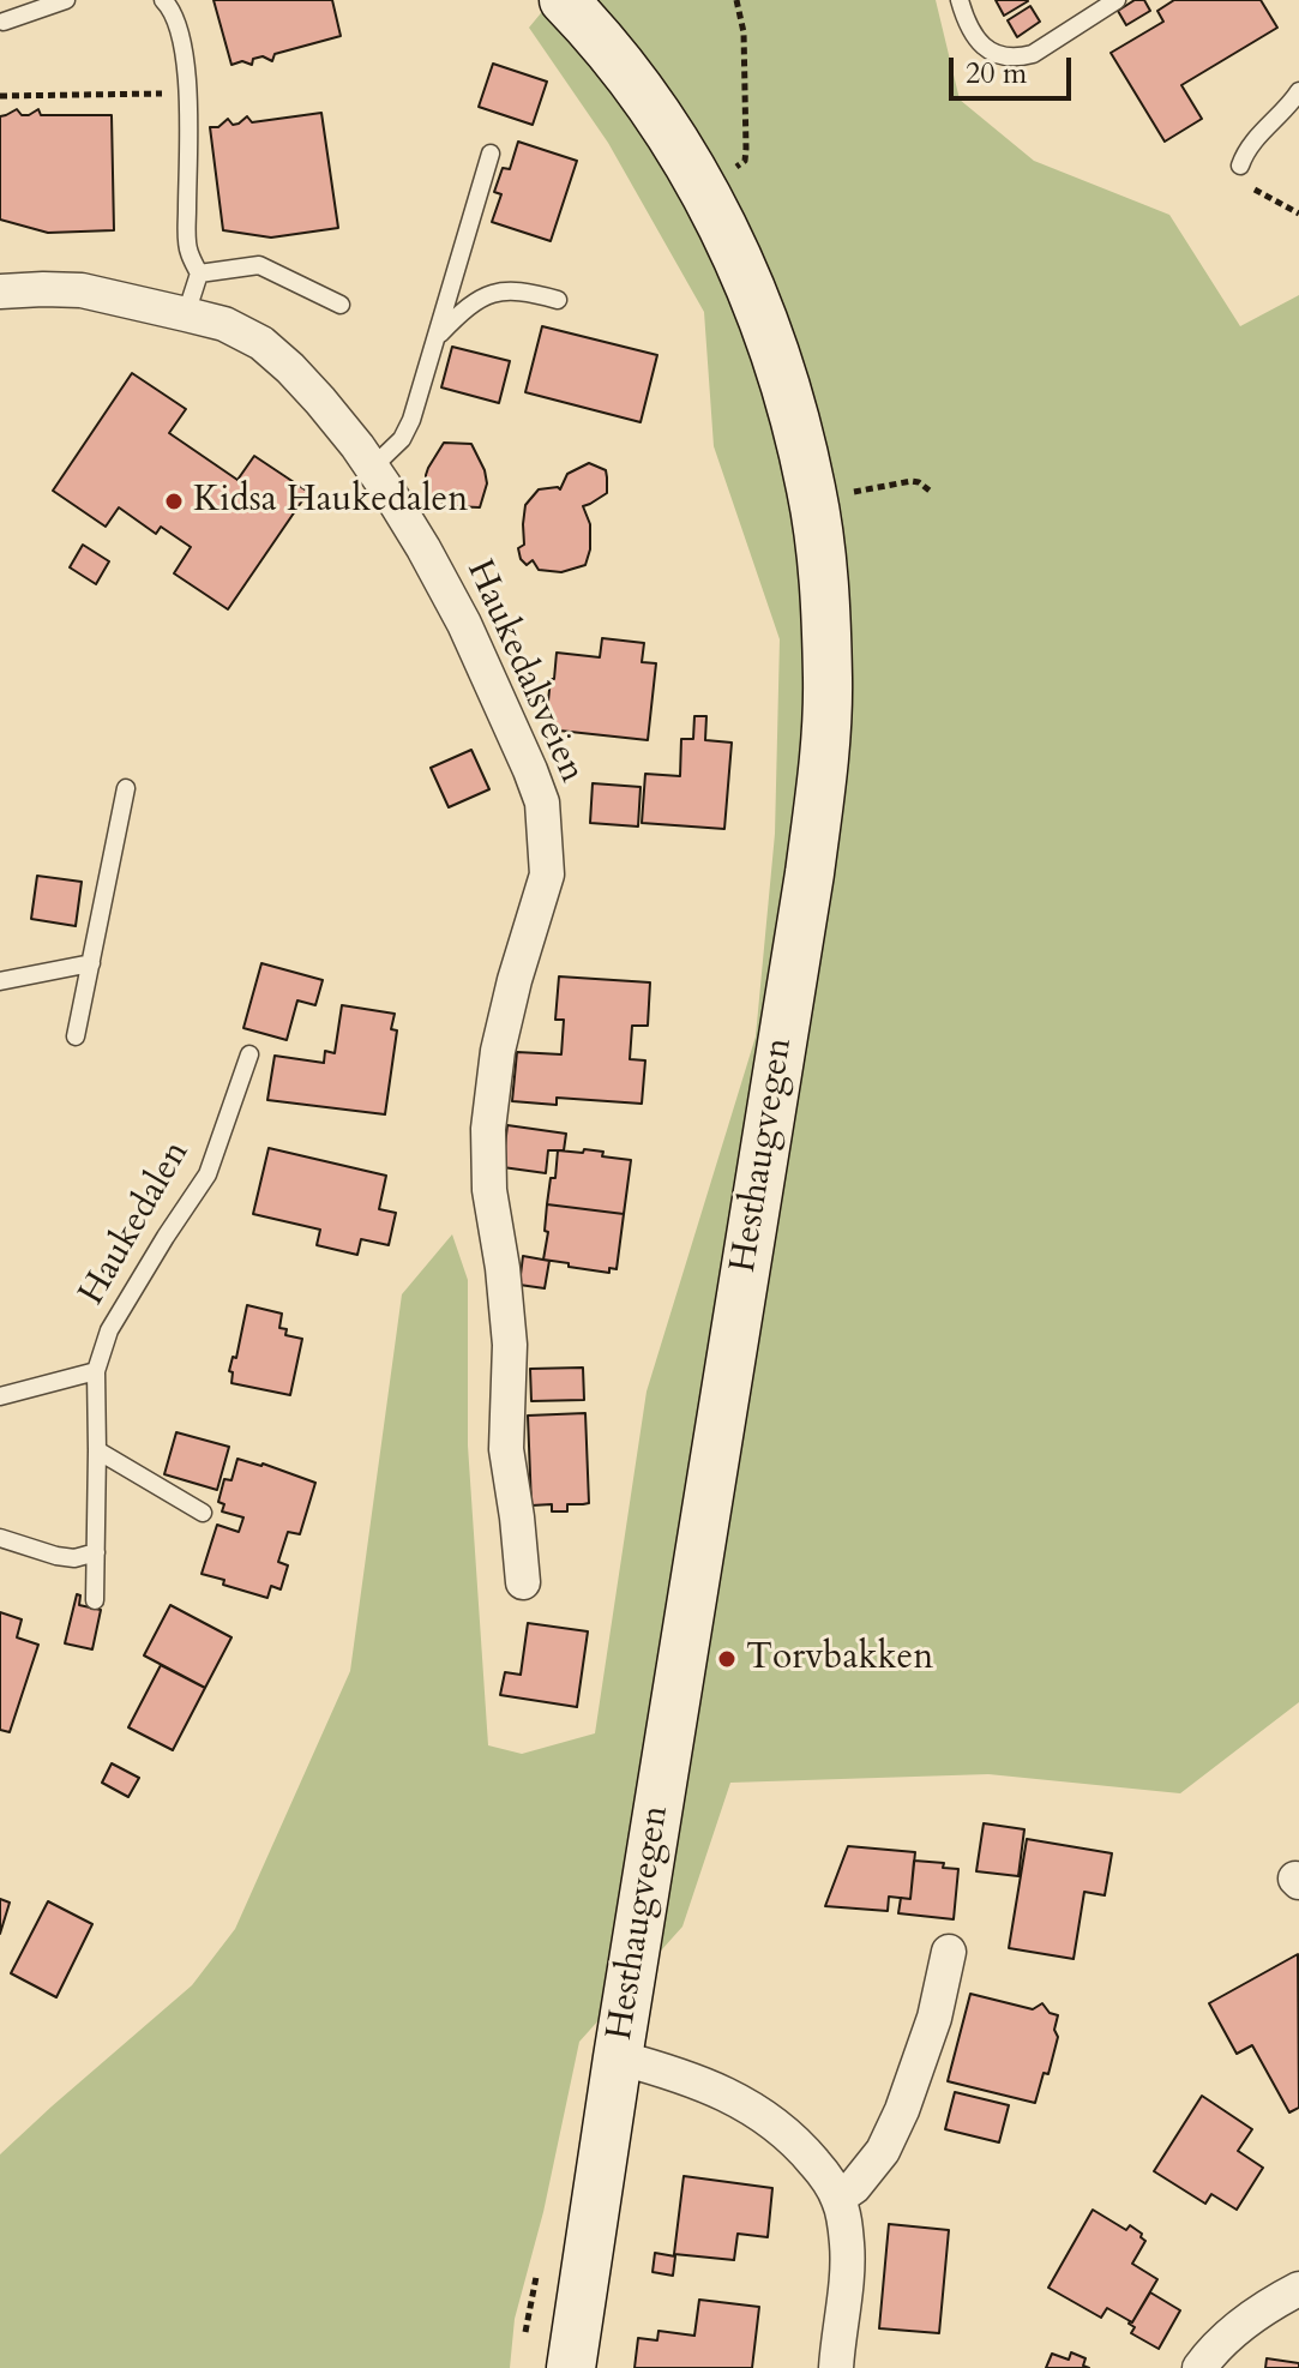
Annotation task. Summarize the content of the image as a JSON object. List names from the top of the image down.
{
  "streets": {
    "main road": ["Hesthaugvegen"],
    "street": ["Haukedalsveien"],
    "lane": ["Haukedalen"]
  },
  "places": ["Kidsa Haukedalen", "Torvbakken"],
  "scale_bar": "20 m"
}
